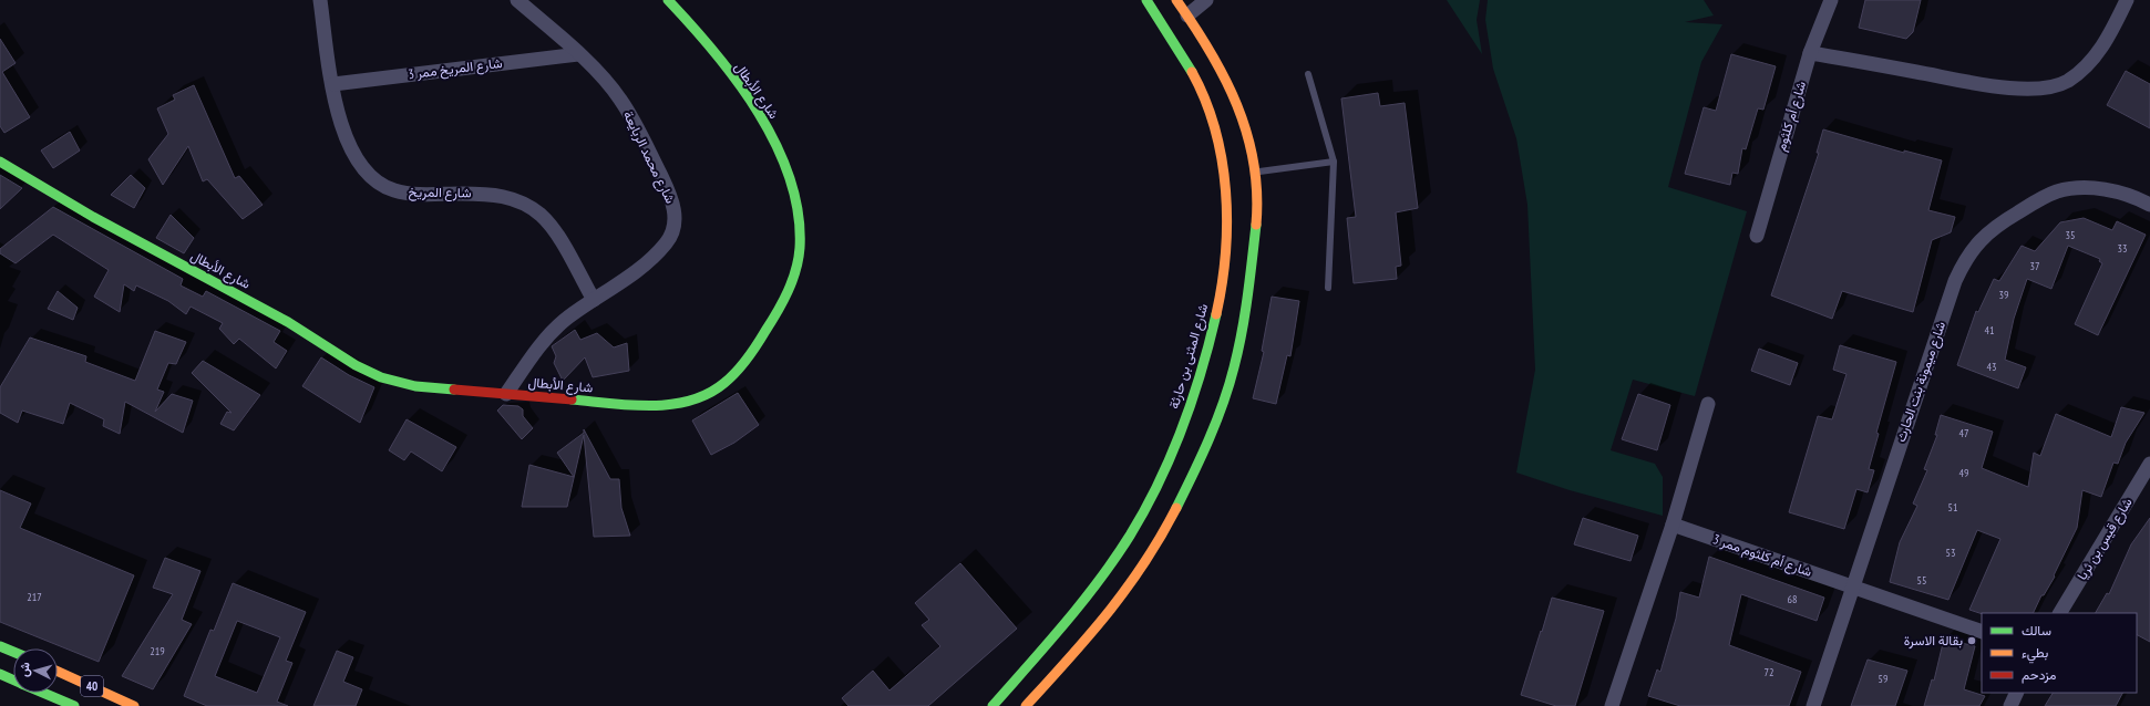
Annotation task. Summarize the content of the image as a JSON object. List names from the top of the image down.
{
  "streets": {
    "main road": ["شارع الأبطال", "شارع المثنى بن حارثة", "40"],
    "street": [
      "شارع المريخ ممر 3",
      "شارع أم كلثوم",
      "شارع محمد الربايعة",
      "شارع المريخ",
      "شارع ميمونة بنت الحارث",
      "شارع قيس بن ثريا",
      "شارع أم كلثوم ممر 3"
    ]
  },
  "crossings": [
    ["شارع المريخ ممر 3", "شارع محمد الربايعة"],
    ["شارع المريخ ممر 3", "شارع المريخ"],
    ["شارع الأبطال", "شارع محمد الربايعة"],
    ["شارع محمد الربايعة", "شارع المريخ"],
    ["شارع ميمونة بنت الحارث", "شارع أم كلثوم ممر 3"]
  ],
  "places": ["بقالة الاسرة"],
  "house_numbers": [
    "35",
    "33",
    "37",
    "39",
    "41",
    "43",
    "47",
    "49",
    "51",
    "53",
    "55",
    "217",
    "68",
    "219",
    "72",
    "59"
  ],
  "legend": ["سالك", "بطيء", "مزدحم"],
  "north": "left"
}
